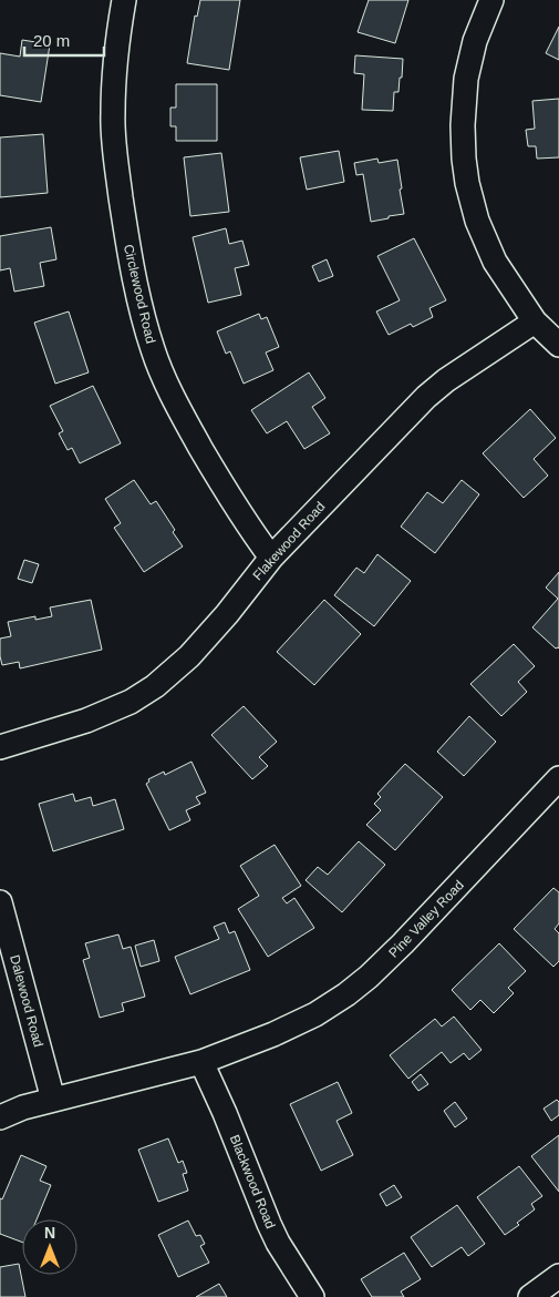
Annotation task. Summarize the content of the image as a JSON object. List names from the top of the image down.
{
  "streets": {
    "street": [
      "Circlewood Road",
      "Flakewood Road",
      "Pine Valley Road",
      "Dalewood Road",
      "Blackwood Road"
    ]
  },
  "crossings": [
    ["Circlewood Road", "Flakewood Road"],
    ["Pine Valley Road", "Dalewood Road"],
    ["Pine Valley Road", "Blackwood Road"]
  ],
  "scale_bar": "20 m",
  "north": "top"
}
